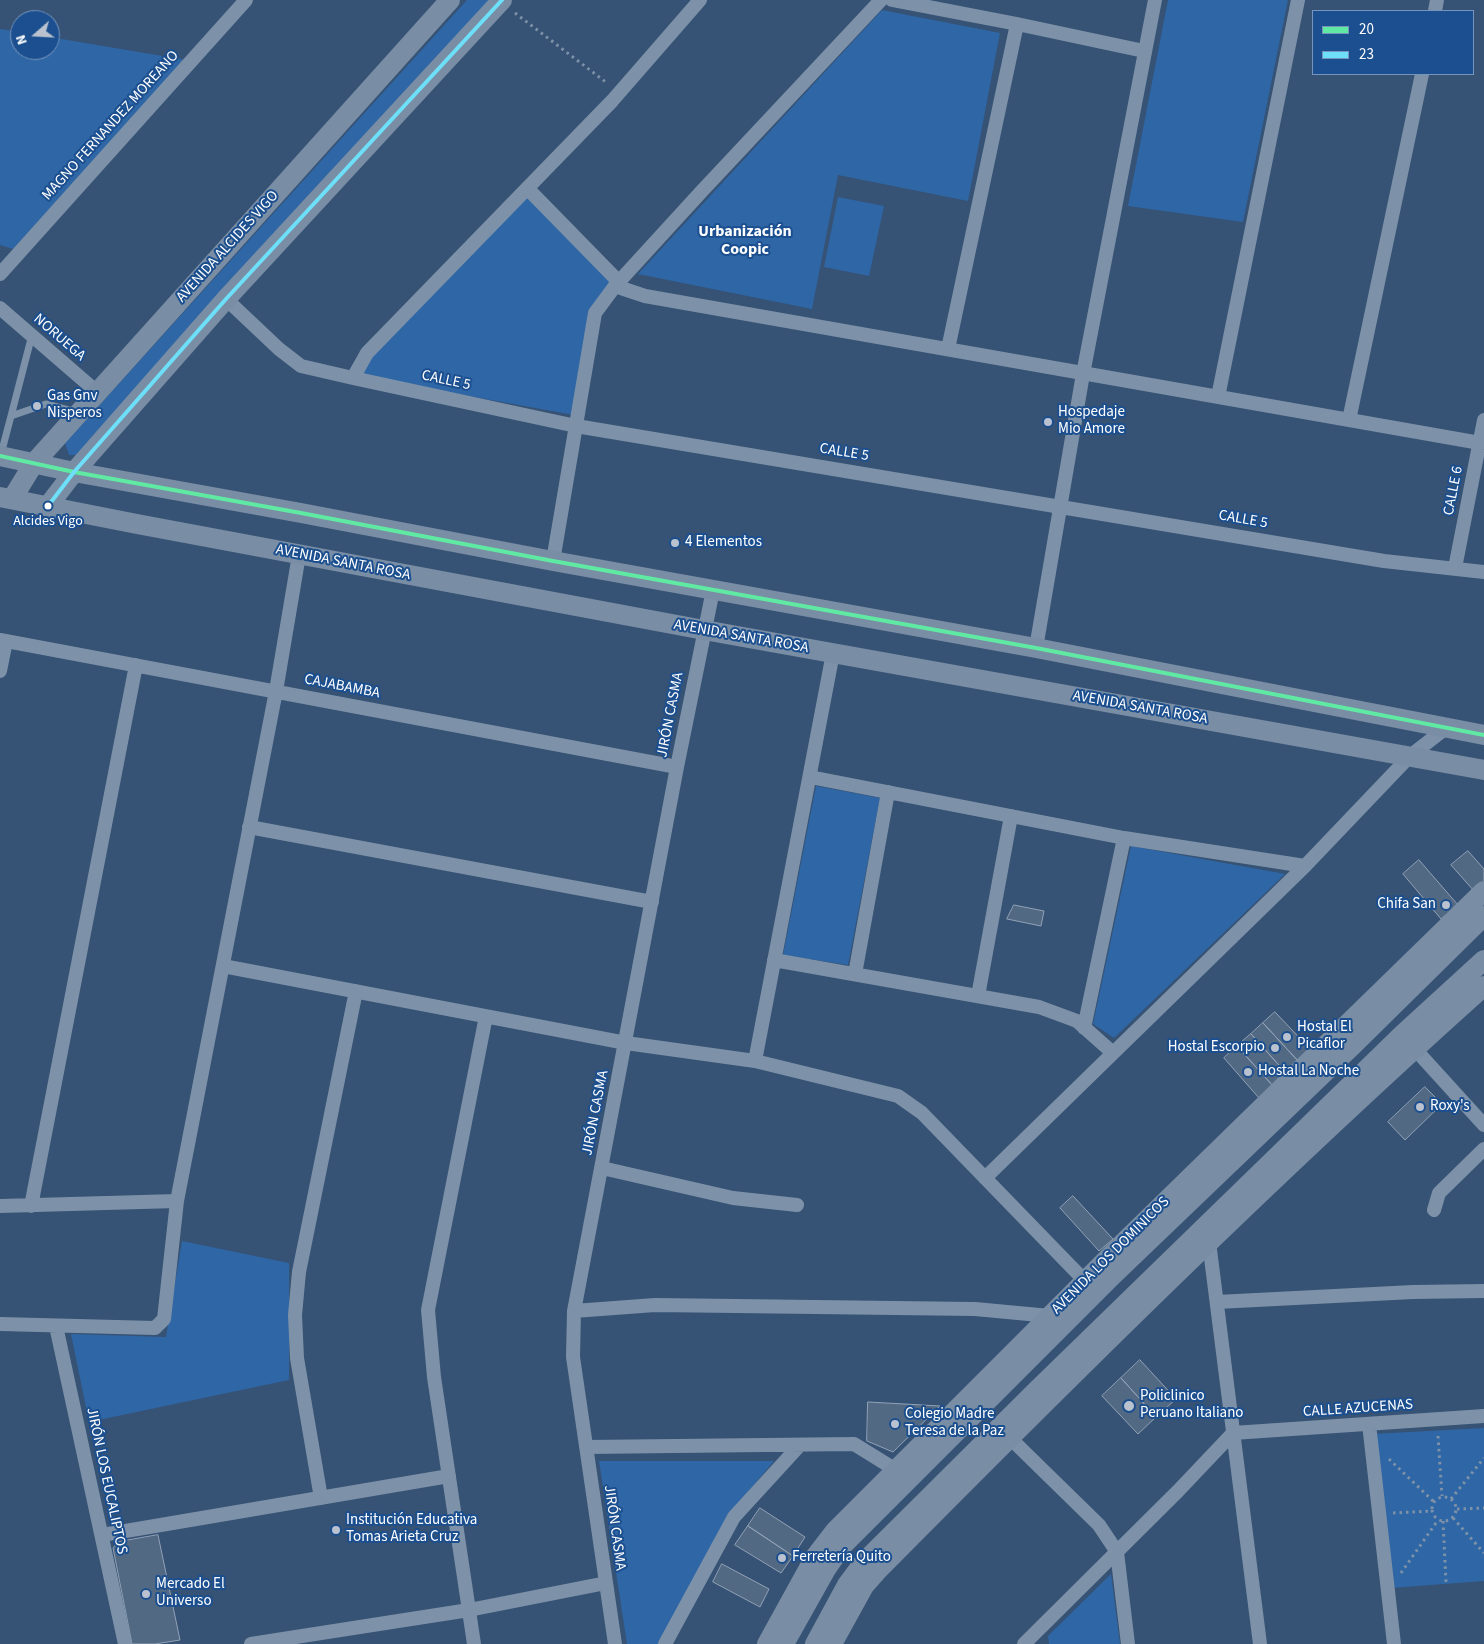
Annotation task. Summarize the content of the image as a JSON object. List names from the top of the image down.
{
  "streets": {
    "main road": ["AVENIDA ALCIDES VIGO", "AVENIDA SANTA ROSA", "AVENIDA LOS DOMINICOS"],
    "street": [
      "MAGNO FERNANDEZ MOREANO",
      "NORUEGA",
      "CALLE 5",
      "CALLE 6",
      "CAJABAMBA",
      "JIRÓN CASMA",
      "CALLE AZUCENAS",
      "JIRÓN LOS EUCALIPTOS"
    ]
  },
  "crossings": [
    ["AVENIDA ALCIDES VIGO", "NORUEGA"],
    ["AVENIDA ALCIDES VIGO", "AVENIDA SANTA ROSA"],
    ["CALLE 5", "CALLE 6"],
    ["AVENIDA SANTA ROSA", "JIRÓN CASMA"],
    ["CAJABAMBA", "JIRÓN CASMA"]
  ],
  "districts": ["Urbanización Coopic"],
  "places": [
    "Gas Gnv Nisperos",
    "Hospedaje Mio Amore",
    "Alcides Vigo",
    "4 Elementos",
    "Chifa San",
    "Hostal El Picaflor",
    "Hostal Escorpio",
    "Hostal La Noche",
    "Roxy's",
    "Policlinico Peruano Italiano",
    "Colegio Madre Teresa de la Paz",
    "Institución Educativa Tomas Arieta Cruz",
    "Ferretería Quito",
    "Mercado El Universo"
  ],
  "lines": ["transit line 23", "transit line 20"],
  "legend": ["20", "23"],
  "north": "left"
}
